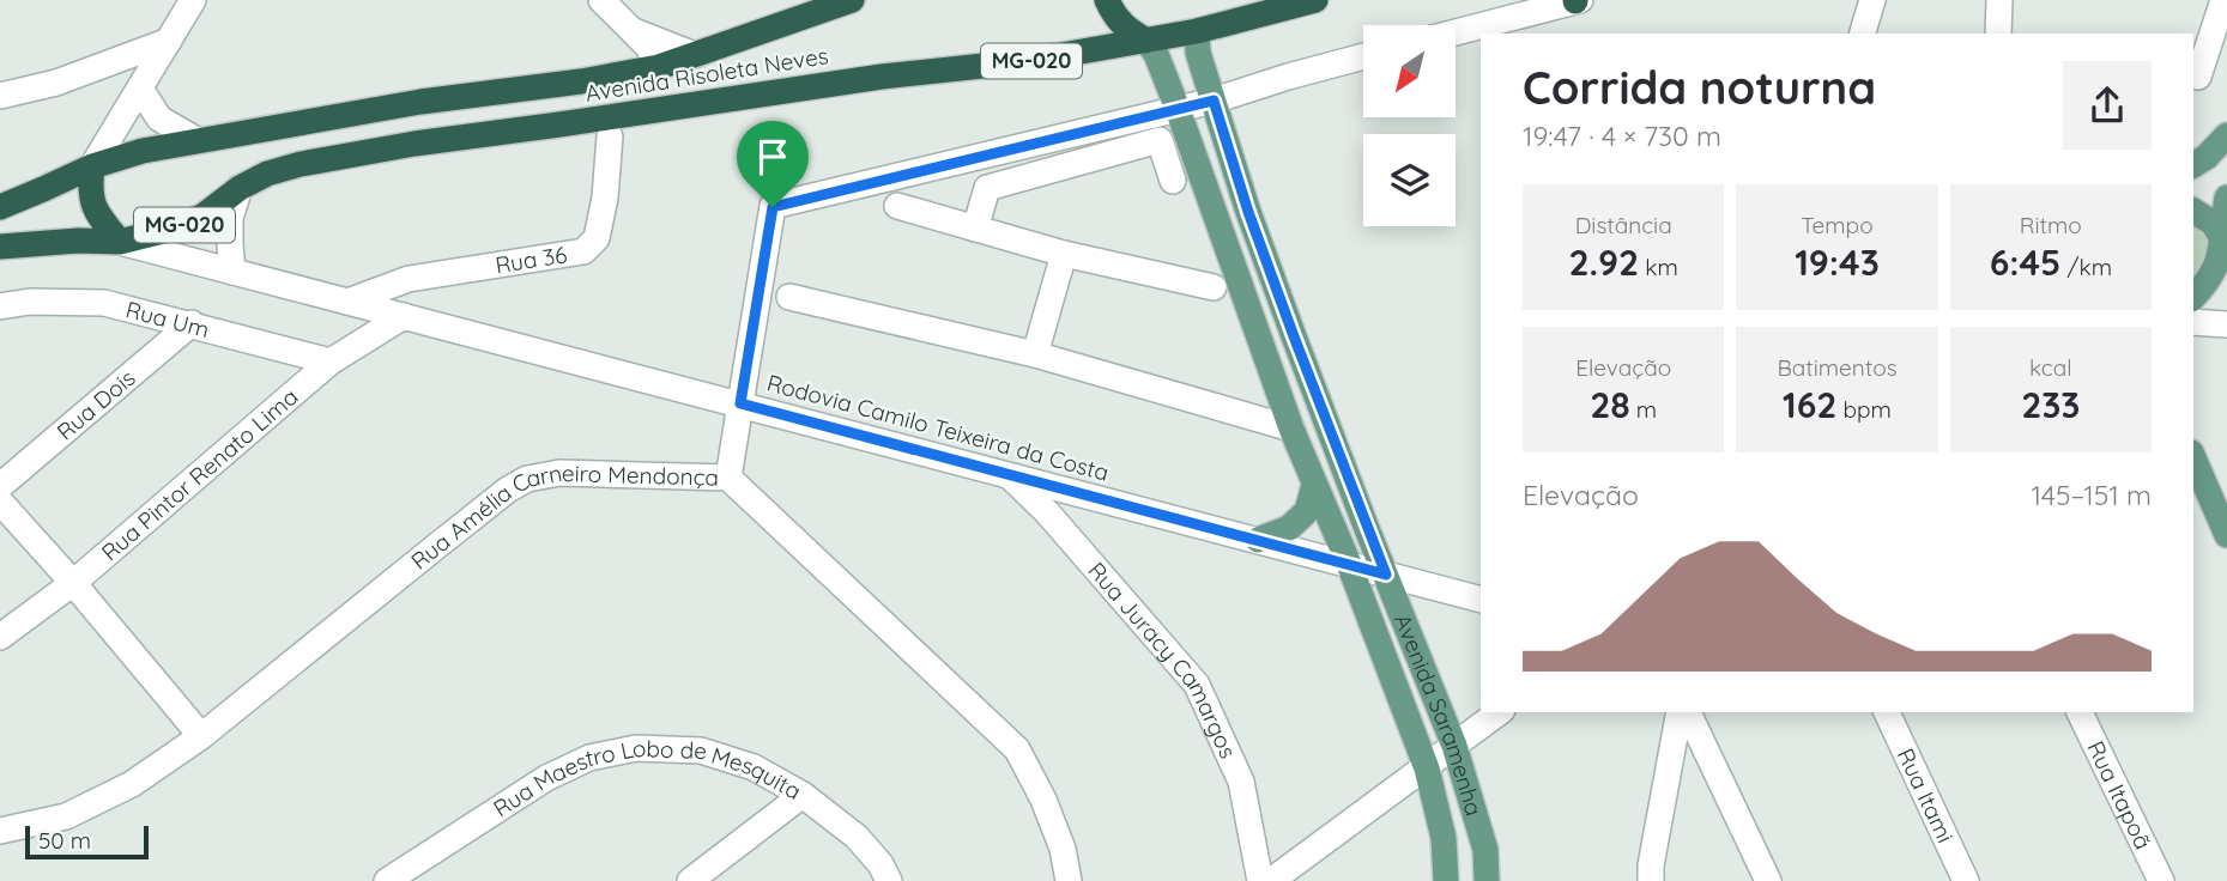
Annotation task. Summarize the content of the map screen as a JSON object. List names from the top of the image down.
{
  "streets": {
    "highway": ["MG-020", "Avenida Risoleta Neves", "Rodovia Camilo Teixeira da Costa"],
    "main road": ["Avenida Saramenha"],
    "street": [
      "Rua 36",
      "Rua Um",
      "Rua Dois",
      "Rua Pintor Renato Lima",
      "Rua Amélia Carneiro Mendonça",
      "Rua Juracy Camargos",
      "Rua Itami",
      "Rua Itapoã",
      "Rua Maestro Lobo de Mesquita"
    ]
  },
  "crossings": [
    ["Avenida Risoleta Neves", "Rodovia Camilo Teixeira da Costa"],
    ["Avenida Risoleta Neves", "Avenida Saramenha"],
    ["Rua 36", "Rodovia Camilo Teixeira da Costa"],
    ["Rua Um", "Rua Dois"],
    ["Rua Um", "Rua Pintor Renato Lima"],
    ["Rodovia Camilo Teixeira da Costa", "Rua Pintor Renato Lima"],
    ["Rodovia Camilo Teixeira da Costa", "Rua Juracy Camargos"],
    ["Rodovia Camilo Teixeira da Costa", "Avenida Saramenha"]
  ],
  "scale_bar": "50 m",
  "north": "bottom left",
  "page": {
    "heading": ["Corrida noturna", "19:47 · 4 × 730 m"],
    "stats": [
      ["Distância", "2.92 km"],
      ["Tempo", "19:43"],
      ["Ritmo", "6:45 /km"],
      ["Elevação", "28 m"],
      ["Batimentos", "162 bpm"],
      ["kcal", "233"]
    ],
    "chart": ["Elevação", "145–151 m"],
    "scale": "50 m"
  }
}
